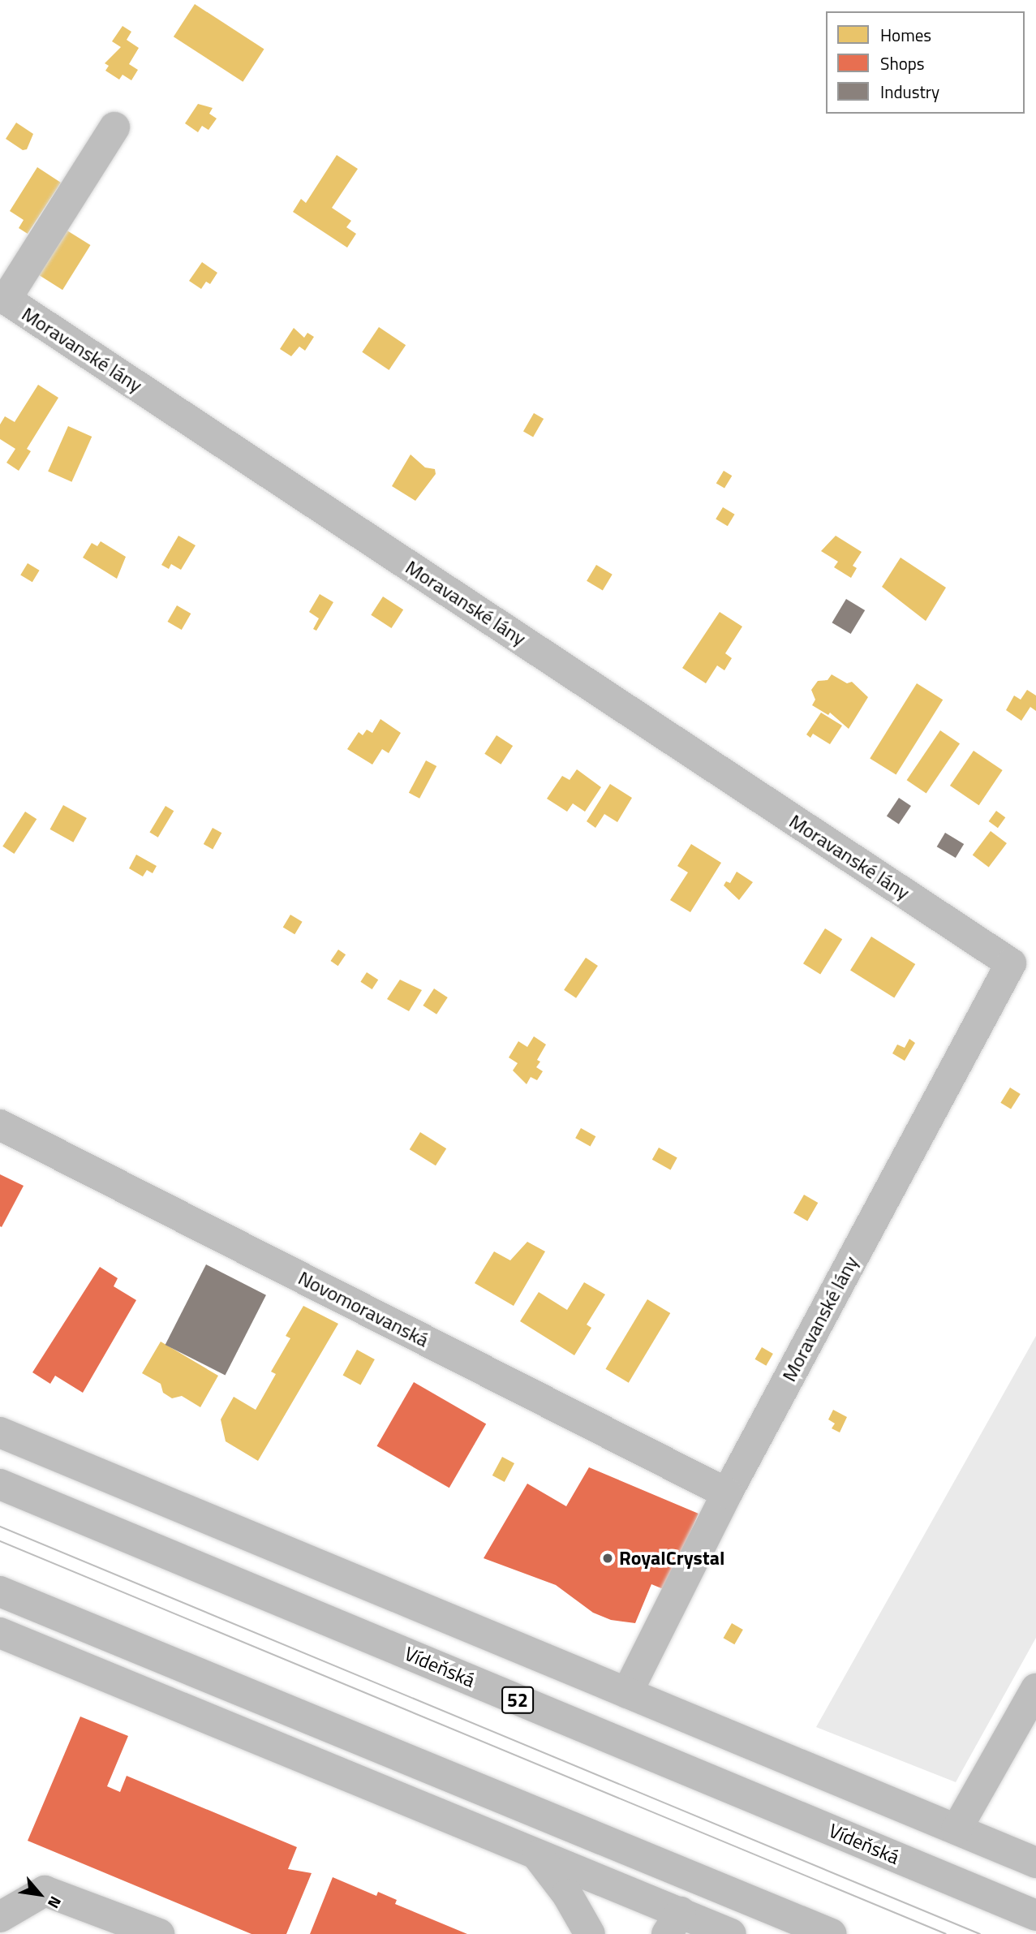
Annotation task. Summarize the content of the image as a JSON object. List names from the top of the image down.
{
  "streets": {
    "highway": ["Vídeňská", "52"],
    "street": ["Moravanské lány", "Novomoravanská"]
  },
  "crossings": [
    ["Moravanské lány", "Novomoravanská"]
  ],
  "places": ["RoyalCrystal"],
  "legend": ["Homes", "Shops", "Industry"],
  "north": "bottom right"
}
